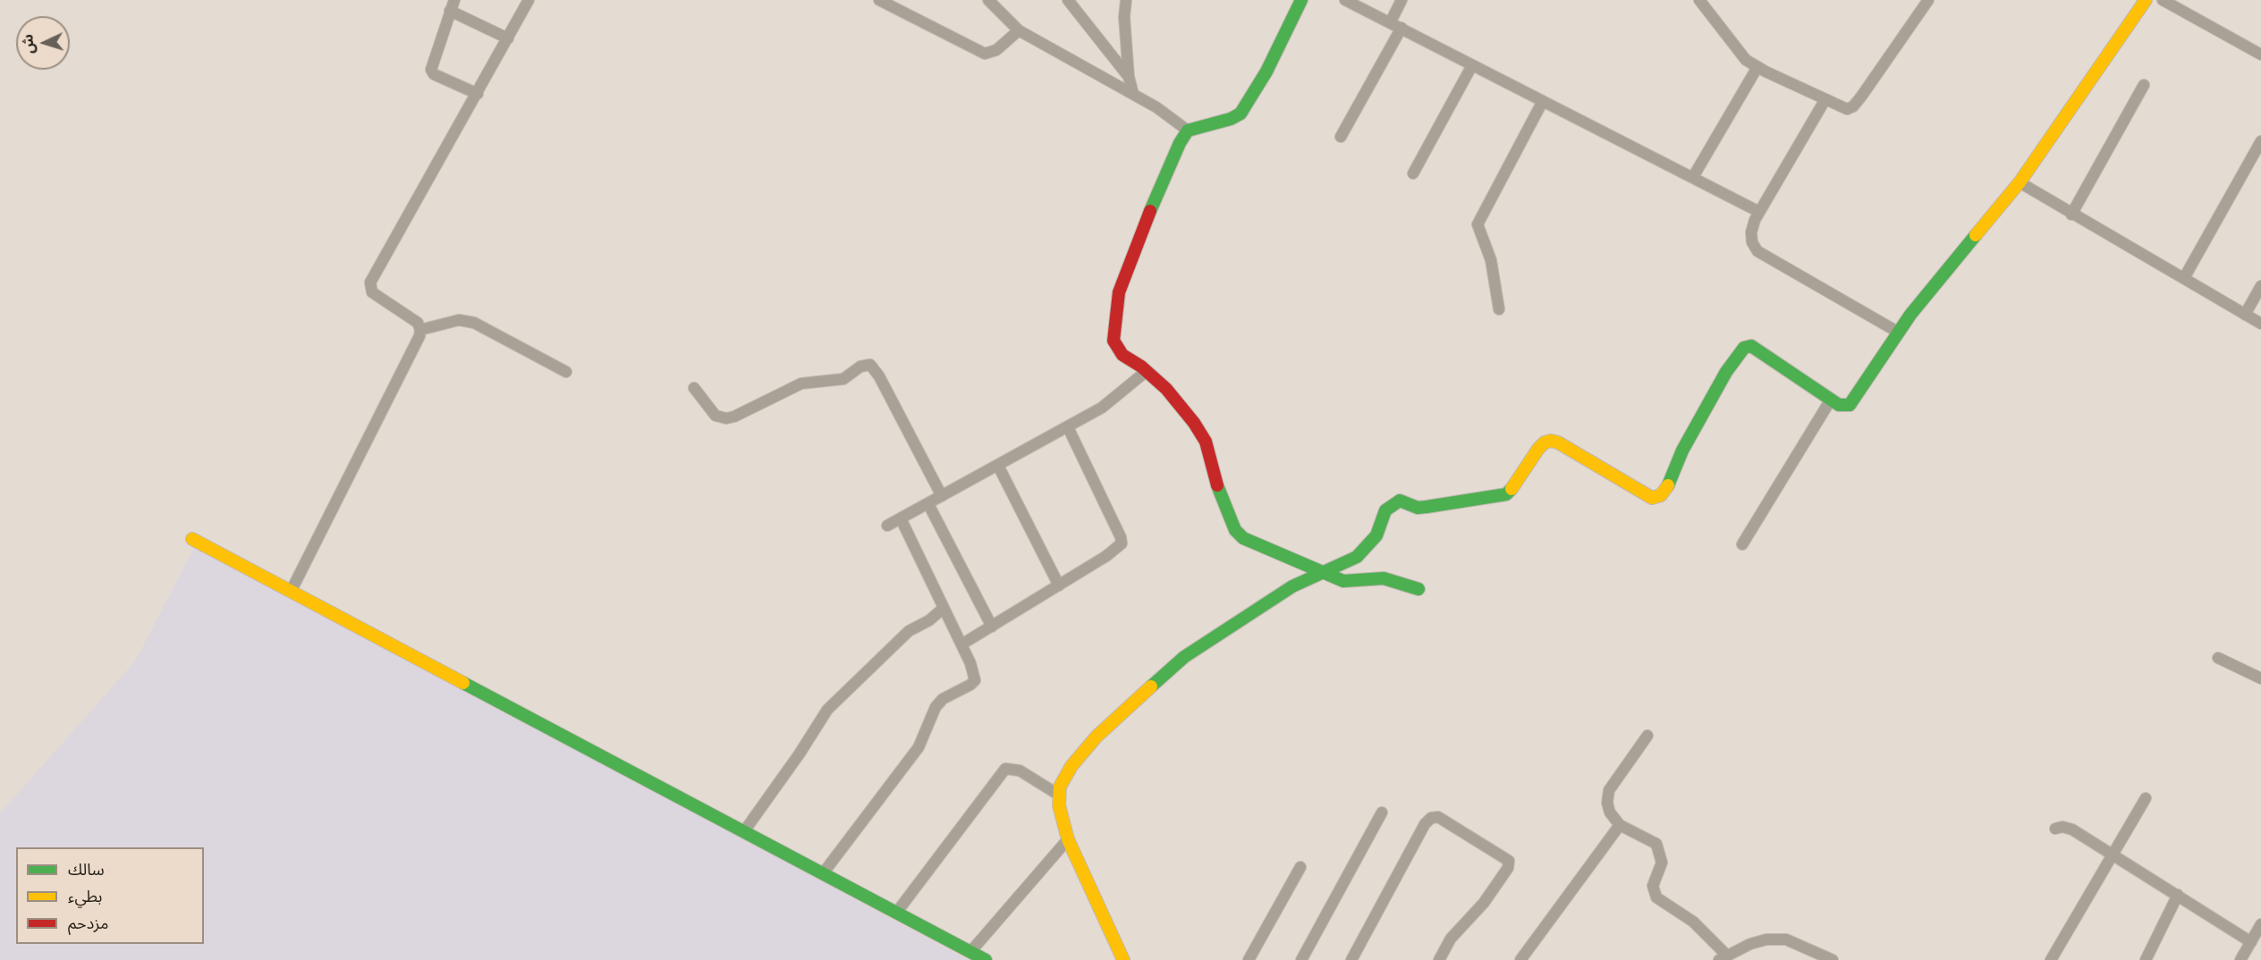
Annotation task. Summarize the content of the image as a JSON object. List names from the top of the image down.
{
  "legend": ["سالك", "بطيء", "مزدحم"],
  "north": "left"
}
